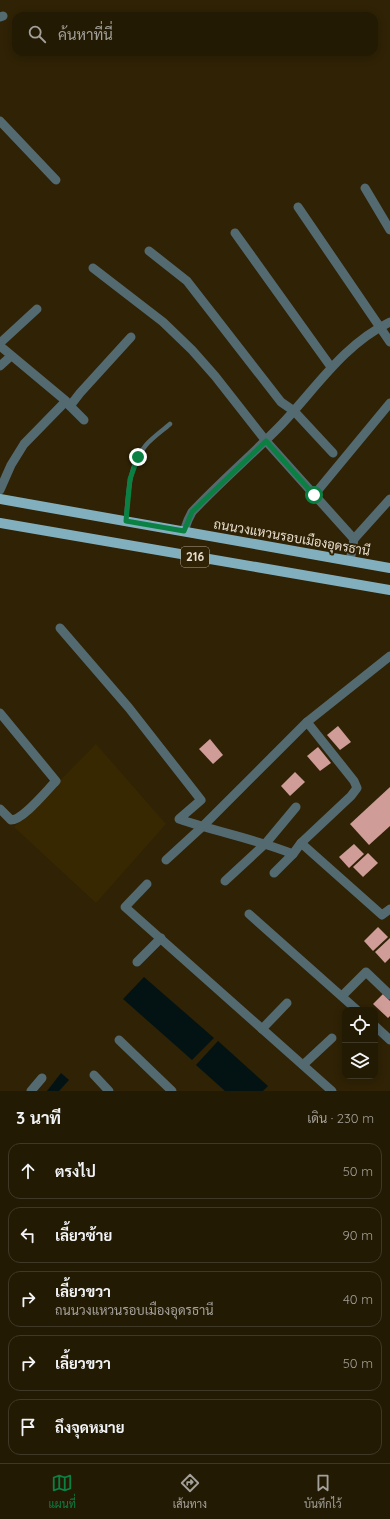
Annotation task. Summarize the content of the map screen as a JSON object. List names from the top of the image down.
{
  "streets": {
    "main road": ["ถนนวงแหวนรอบเมืองอุดรธานี", "216"]
  },
  "page": {
    "search": "ค้นหาที่นี่",
    "heading": ["3 นาที", "เดิน · 230 m"],
    "list": [
      ["ตรงไป", "50 m"],
      ["เลี้ยวซ้าย", "90 m"],
      ["เลี้ยวขวา", "ถนนวงแหวนรอบเมืองอุดรธานี", "40 m"],
      ["เลี้ยวขวา", "50 m"],
      "ถึงจุดหมาย"
    ],
    "nav": ["แผนที่", "เส้นทาง", "บันทึกไว้"]
  }
}
